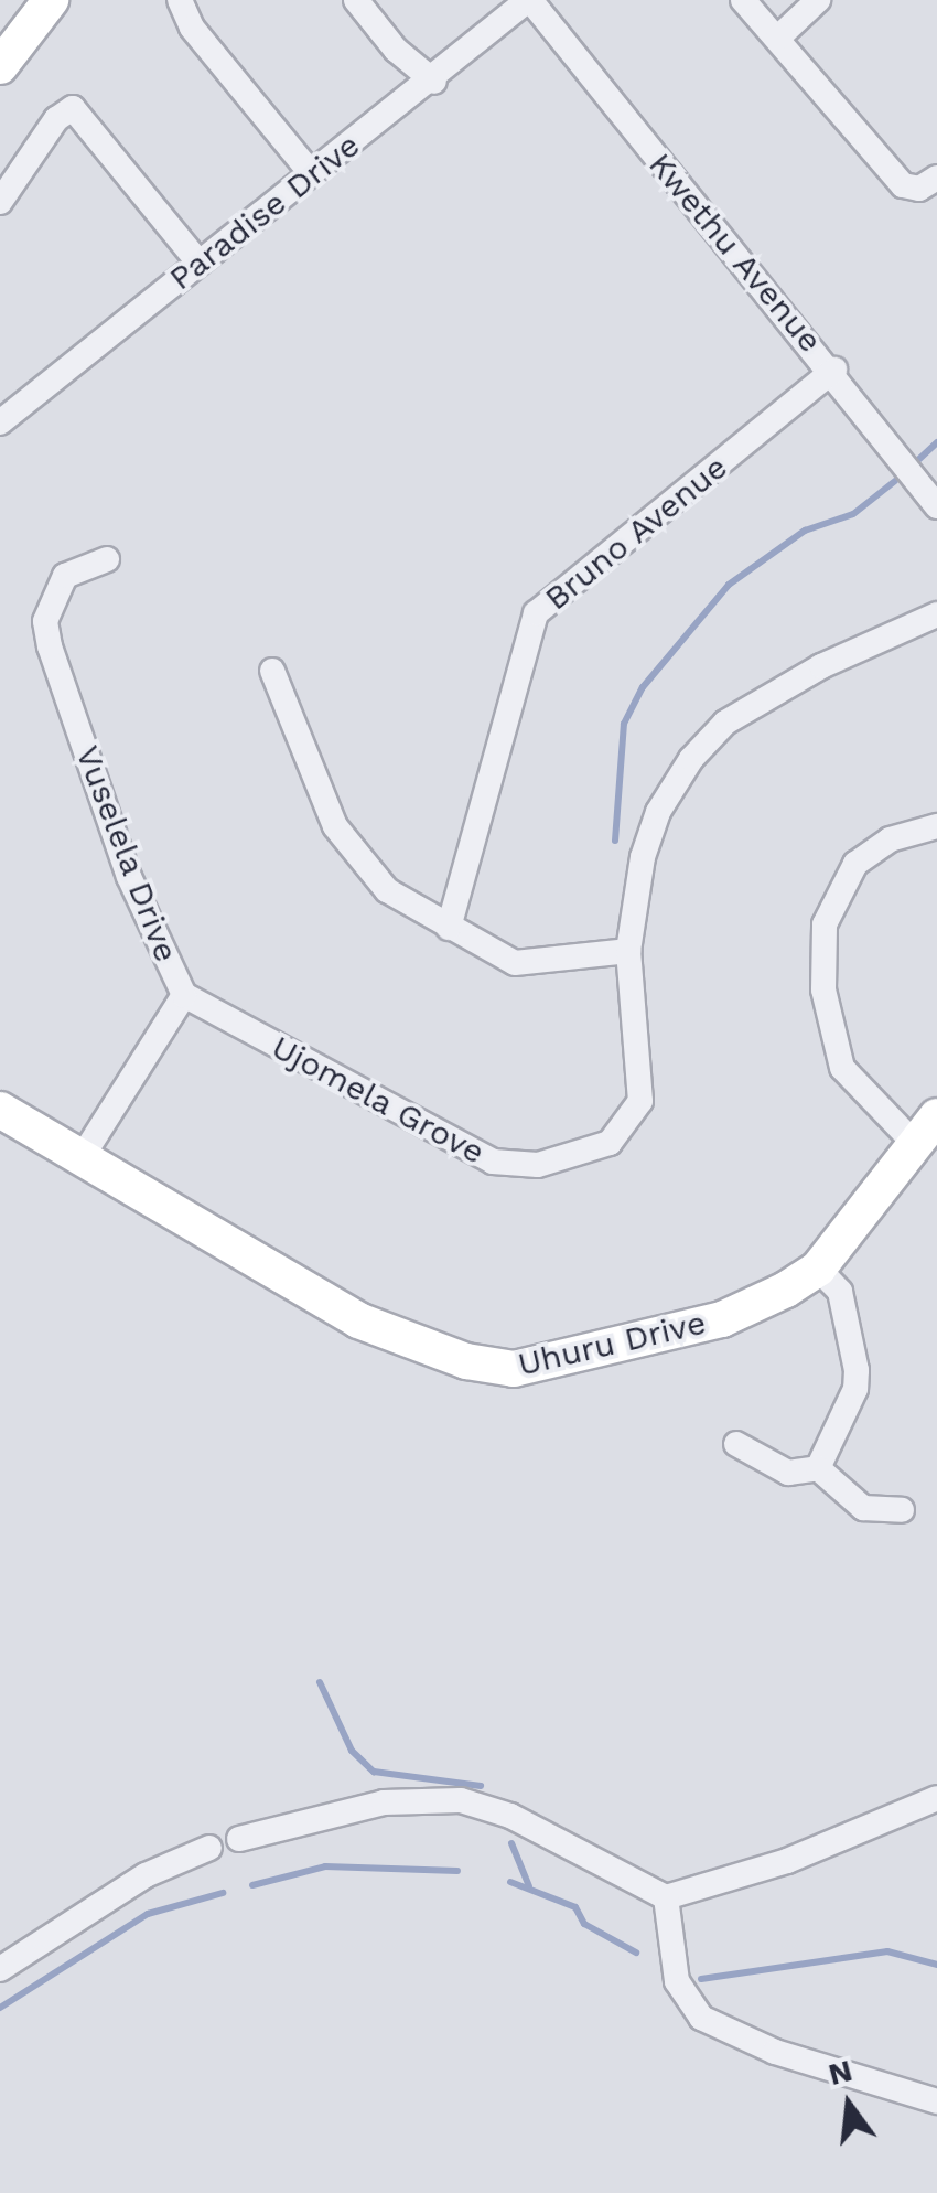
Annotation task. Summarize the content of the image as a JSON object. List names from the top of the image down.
{
  "streets": {
    "street": [
      "Paradise Drive",
      "Kwethu Avenue",
      "Bruno Avenue",
      "Vuselela Drive",
      "Ujomela Grove",
      "Uhuru Drive"
    ]
  },
  "crossings": [
    ["Paradise Drive", "Kwethu Avenue"],
    ["Kwethu Avenue", "Bruno Avenue"],
    ["Vuselela Drive", "Ujomela Grove"],
    ["Vuselela Drive", "Uhuru Drive"]
  ],
  "north": "top"
}
